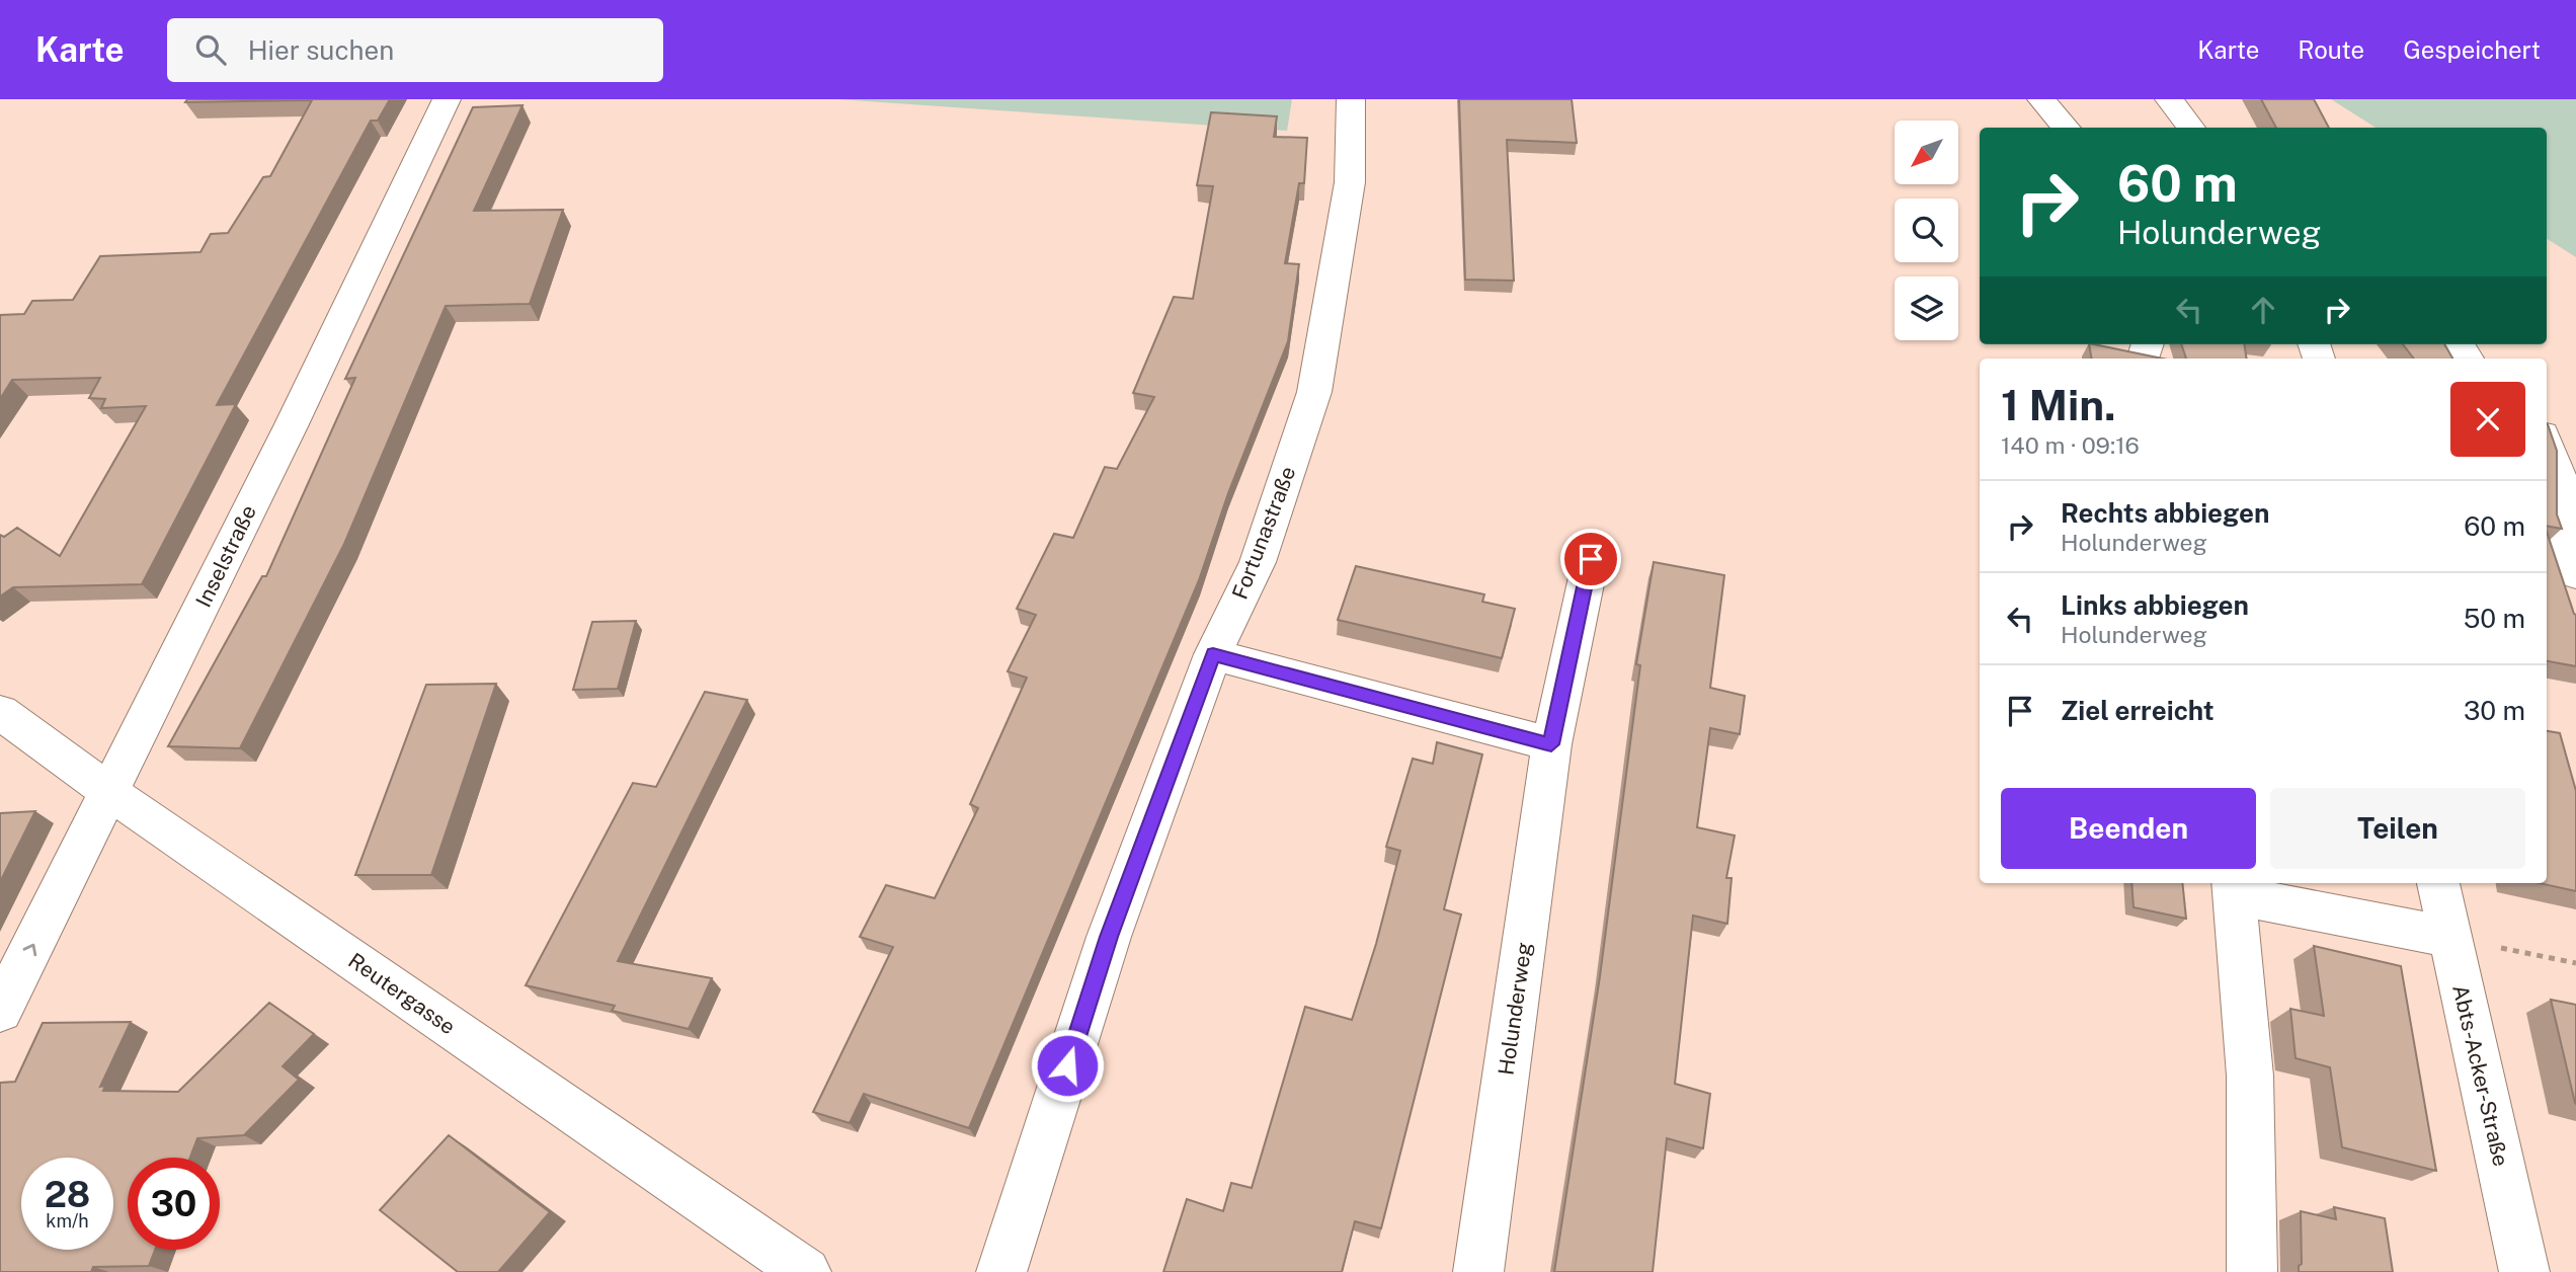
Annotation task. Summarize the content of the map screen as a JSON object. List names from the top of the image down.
{
  "streets": {
    "street": [
      "Fortunastraße",
      "Inselstraße",
      "Reutergasse",
      "Holunderweg",
      "Abts-Acker-Straße"
    ]
  },
  "crossings": [
    ["Inselstraße", "Reutergasse"]
  ],
  "north": "bottom left",
  "page": {
    "header": "Karte",
    "search": "Hier suchen",
    "nav": ["Karte", "Route", "Gespeichert"],
    "turn": ["60 m", "Holunderweg"],
    "heading": ["1 Min.", "140 m · 09:16"],
    "list": [
      {
        "name": "Rechts abbiegen",
        "note": "Holunderweg",
        "value": "60 m"
      },
      {
        "name": "Links abbiegen",
        "note": "Holunderweg",
        "value": "50 m"
      },
      {
        "name": "Ziel erreicht",
        "value": "30 m"
      }
    ],
    "buttons": ["Beenden", "Teilen"],
    "speed": "28 km/h",
    "limit": "30"
  }
}
